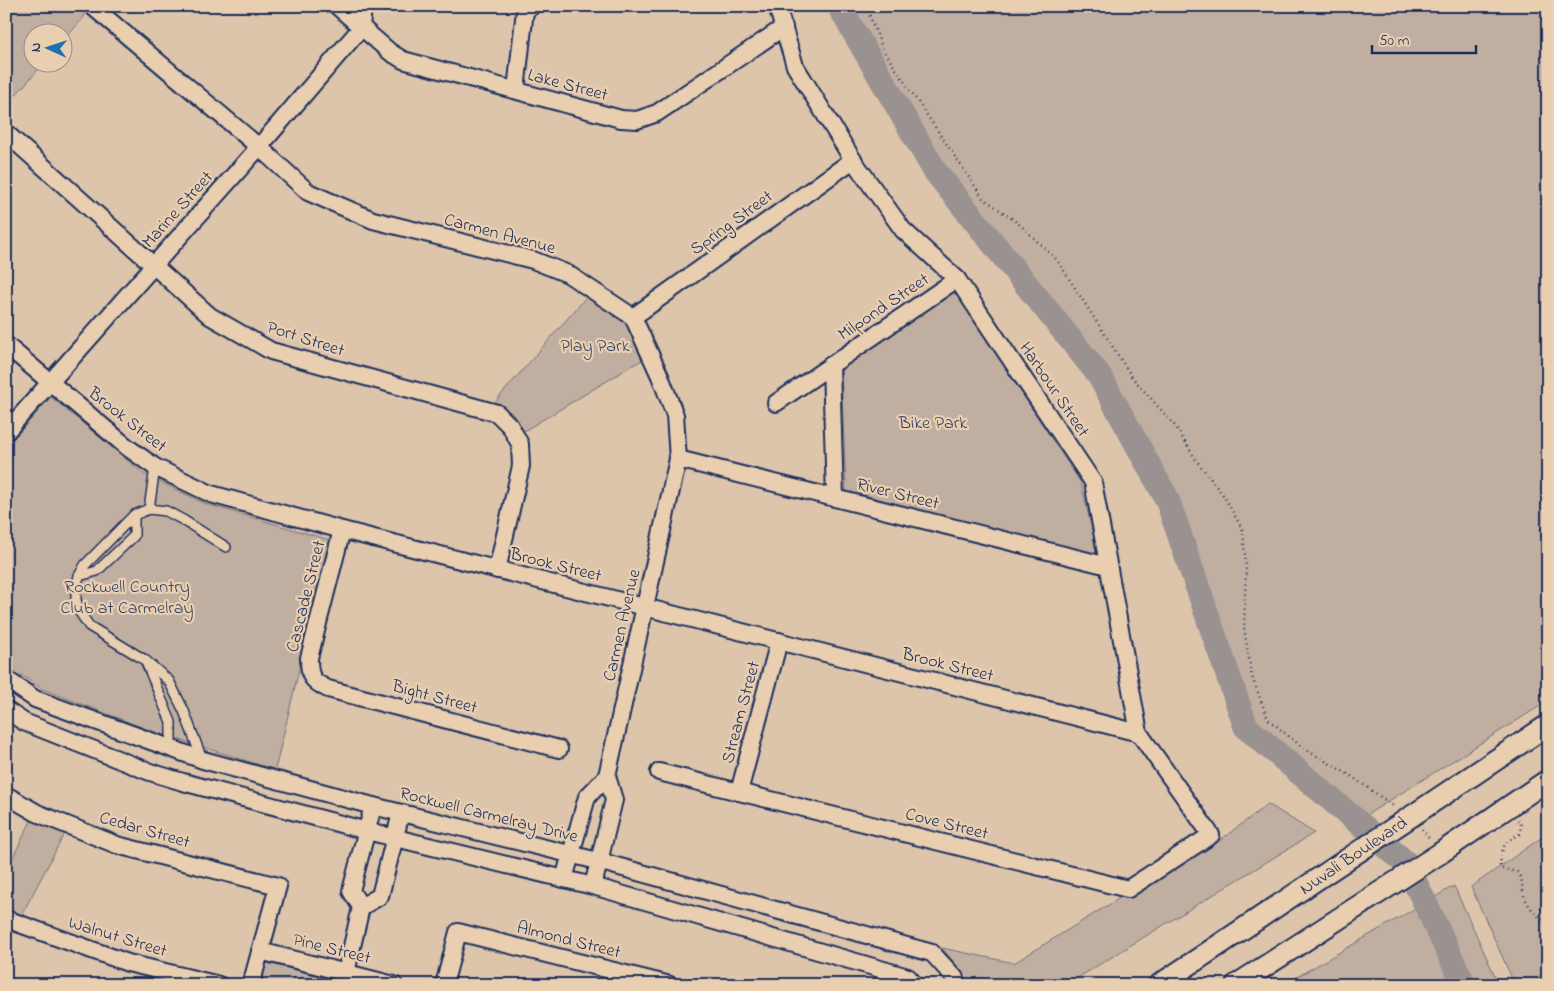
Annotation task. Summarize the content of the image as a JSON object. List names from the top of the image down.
{
  "streets": {
    "street": [
      "Lake Street",
      "Marine Street",
      "Spring Street",
      "Carmen Avenue",
      "Milpond Street",
      "Port Street",
      "Harbour Street",
      "Brook Street",
      "River Street",
      "Cascade Street",
      "Bight Street",
      "Stream Street",
      "Rockwell Carmelray Drive",
      "Cove Street",
      "Cedar Street",
      "Nuvali Boulevard",
      "Walnut Street",
      "Almond Street",
      "Pine Street"
    ]
  },
  "crossings": [
    ["Lake Street", "Marine Street"],
    ["Lake Street", "Harbour Street"],
    ["Marine Street", "Carmen Avenue"],
    ["Marine Street", "Port Street"],
    ["Marine Street", "Brook Street"],
    ["Spring Street", "Carmen Avenue"],
    ["Spring Street", "Harbour Street"],
    ["Carmen Avenue", "Brook Street"],
    ["Carmen Avenue", "River Street"],
    ["Carmen Avenue", "Rockwell Carmelray Drive"],
    ["Milpond Street", "Harbour Street"],
    ["Milpond Street", "River Street"],
    ["Port Street", "Brook Street"],
    ["Harbour Street", "Brook Street"],
    ["Harbour Street", "River Street"],
    ["Harbour Street", "Cove Street"],
    ["Brook Street", "Cascade Street"],
    ["Brook Street", "Stream Street"],
    ["Cascade Street", "Bight Street"],
    ["Stream Street", "Cove Street"],
    ["Cedar Street", "Pine Street"]
  ],
  "parks": ["Play Park", "Bike Park", "Rockwell Country Club at Carmelray"],
  "scale_bar": "50 m",
  "north": "left"
}
